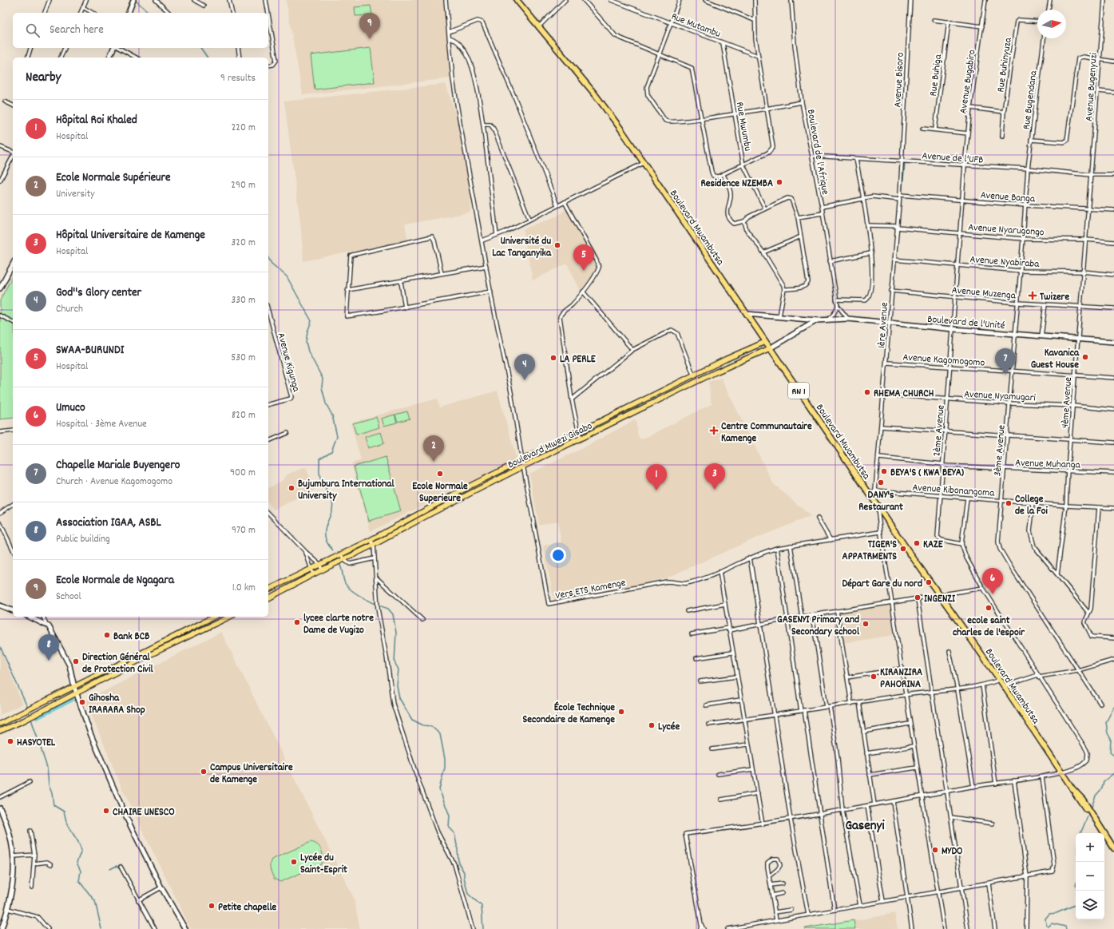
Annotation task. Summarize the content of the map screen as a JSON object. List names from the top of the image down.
{
  "streets": {
    "highway": ["Boulevard Mwambutsa", "RN 1"],
    "main road": ["Boulevard Mwezi Gisabo"],
    "street": [
      "Rue Mutambu",
      "Rue Buhinyuza",
      "Rue Buhiga",
      "Avenue Bisoro",
      "Avenue Bugabiro",
      "Avenue Bugenyuzi",
      "Rue Bugendana",
      "Rue Mwumbu",
      "Boulevard de l'Afrique",
      "Avenue de l'UFB",
      "Avenue Banga",
      "Avenue Nyarugongo",
      "Avenue Nyabiraba",
      "Avenue Muzenga",
      "Boulevard de l'Unité",
      "1ère Avenue",
      "Avenue Kagomogomo",
      "Avenue Kigunga",
      "Avenue Nyamugari",
      "4ème Avenue",
      "2ème Avenue",
      "3ème Avenue",
      "Avenue Muhanga",
      "Avenue Kibonangoma",
      "Vers ETS Kamenge"
    ]
  },
  "crossings": [
    ["Rue Mutambu", "Rue Mwumbu"],
    ["Avenue Bisoro", "Avenue de l'UFB"],
    ["Avenue Bisoro", "1ère Avenue"],
    ["Avenue Bugabiro", "Avenue de l'UFB"],
    ["Avenue Bugabiro", "2ème Avenue"],
    ["Avenue Bugenyuzi", "Avenue de l'UFB"],
    ["Avenue Bugenyuzi", "4ème Avenue"],
    ["Rue Bugendana", "Avenue de l'UFB"],
    ["Rue Bugendana", "3ème Avenue"],
    ["Boulevard de l'Afrique", "Avenue de l'UFB"],
    ["Avenue de l'UFB", "1ère Avenue"],
    ["Avenue de l'UFB", "4ème Avenue"],
    ["Avenue de l'UFB", "2ème Avenue"],
    ["Avenue de l'UFB", "3ème Avenue"],
    ["Avenue Banga", "1ère Avenue"],
    ["Avenue Banga", "4ème Avenue"],
    ["Avenue Banga", "2ème Avenue"],
    ["Avenue Banga", "3ème Avenue"],
    ["Boulevard Mwambutsa", "Boulevard de l'Unité"],
    ["Boulevard Mwambutsa", "Boulevard Mwezi Gisabo"],
    ["Avenue Nyarugongo", "1ère Avenue"],
    ["Avenue Nyarugongo", "4ème Avenue"],
    ["Avenue Nyarugongo", "2ème Avenue"],
    ["Avenue Nyarugongo", "3ème Avenue"],
    ["Avenue Nyabiraba", "1ère Avenue"],
    ["Avenue Nyabiraba", "4ème Avenue"],
    ["Avenue Nyabiraba", "2ème Avenue"],
    ["Avenue Nyabiraba", "3ème Avenue"],
    ["Avenue Muzenga", "1ère Avenue"],
    ["Avenue Muzenga", "4ème Avenue"],
    ["Avenue Muzenga", "2ème Avenue"],
    ["Avenue Muzenga", "3ème Avenue"],
    ["Boulevard de l'Unité", "1ère Avenue"],
    ["Boulevard de l'Unité", "4ème Avenue"],
    ["Boulevard de l'Unité", "2ème Avenue"],
    ["Boulevard de l'Unité", "Boulevard Mwezi Gisabo"],
    ["Boulevard de l'Unité", "3ème Avenue"],
    ["1ère Avenue", "Avenue Kagomogomo"],
    ["1ère Avenue", "Avenue Nyamugari"],
    ["1ère Avenue", "Avenue Muhanga"],
    ["1ère Avenue", "Avenue Kibonangoma"],
    ["Avenue Kagomogomo", "4ème Avenue"],
    ["Avenue Kagomogomo", "2ème Avenue"],
    ["Avenue Kagomogomo", "3ème Avenue"],
    ["Avenue Nyamugari", "4ème Avenue"],
    ["Avenue Nyamugari", "2ème Avenue"],
    ["Avenue Nyamugari", "3ème Avenue"],
    ["4ème Avenue", "Avenue Muhanga"],
    ["4ème Avenue", "Avenue Kibonangoma"],
    ["2ème Avenue", "Avenue Muhanga"],
    ["2ème Avenue", "Avenue Kibonangoma"],
    ["Boulevard Mwezi Gisabo", "Vers ETS Kamenge"],
    ["3ème Avenue", "Avenue Muhanga"],
    ["3ème Avenue", "Avenue Kibonangoma"]
  ],
  "districts": ["Gasenyi"],
  "places": {
    "other": [
      "Residence NZEMBA",
      "Université du Lac Tanganyika",
      "Kavanica Guest House",
      "LA PERLE",
      "RHEMA CHURCH",
      "BEYA'S ( KWA BEYA)",
      "Ecole Normale Superieure",
      "DANY's Restaurant",
      "Bujumbura International University",
      "College de la Foi",
      "KAZE",
      "TIGER'S APPATRMENTS",
      "Départ Gare du nord",
      "INGENZI",
      "ecole saint charles de l'espoir",
      "lycee clarte notre Dame de Vugizo",
      "GASENYI Primary and Secondary school",
      "Bank BCB",
      "Direction Général de Protection Civil",
      "KIRANZIRA PAHORINA",
      "Gihosha IRARARA Shop",
      "École Technique Secondaire de Kamenge",
      "Lycée",
      "HASYOTEL",
      "Campus Universitaire de Kamenge",
      "CHAIRE UNESCO",
      "MYDO",
      "Lycée du Saint-Esprit",
      "Petite chapelle"
    ],
    "health": ["Twizere", "Centre Communautaire Kamenge"]
  },
  "north": "right",
  "page": {
    "pins": [
      "9",
      "5",
      "7",
      "4",
      "2",
      "3",
      "1",
      "6",
      "8"
    ],
    "search": "Search here",
    "heading": ["Nearby", "9 results"],
    "list": [
      {
        "mark": "1",
        "name": "Hôpital Roi Khaled",
        "note": "Hospital",
        "value": "220 m"
      },
      {
        "mark": "2",
        "name": "Ecole Normale Supérieure",
        "note": "University",
        "value": "290 m"
      },
      {
        "mark": "3",
        "name": "Hôpital Universitaire de Kamenge",
        "note": "Hospital",
        "value": "320 m"
      },
      {
        "mark": "4",
        "name": "God''s Glory center",
        "note": "Church",
        "value": "330 m"
      },
      {
        "mark": "5",
        "name": "SWAA-BURUNDI",
        "note": "Hospital",
        "value": "530 m"
      },
      {
        "mark": "6",
        "name": "Umuco",
        "note": "Hospital · 3ème Avenue",
        "value": "820 m"
      },
      {
        "mark": "7",
        "name": "Chapelle Mariale Buyengero",
        "note": "Church · Avenue Kagomogomo",
        "value": "900 m"
      },
      {
        "mark": "8",
        "name": "Association IGAA, ASBL",
        "note": "Public building",
        "value": "970 m"
      },
      {
        "mark": "9",
        "name": "Ecole Normale de Ngagara",
        "note": "School",
        "value": "1.0 km"
      }
    ],
    "map_buttons": ["+", "−"]
  }
}
